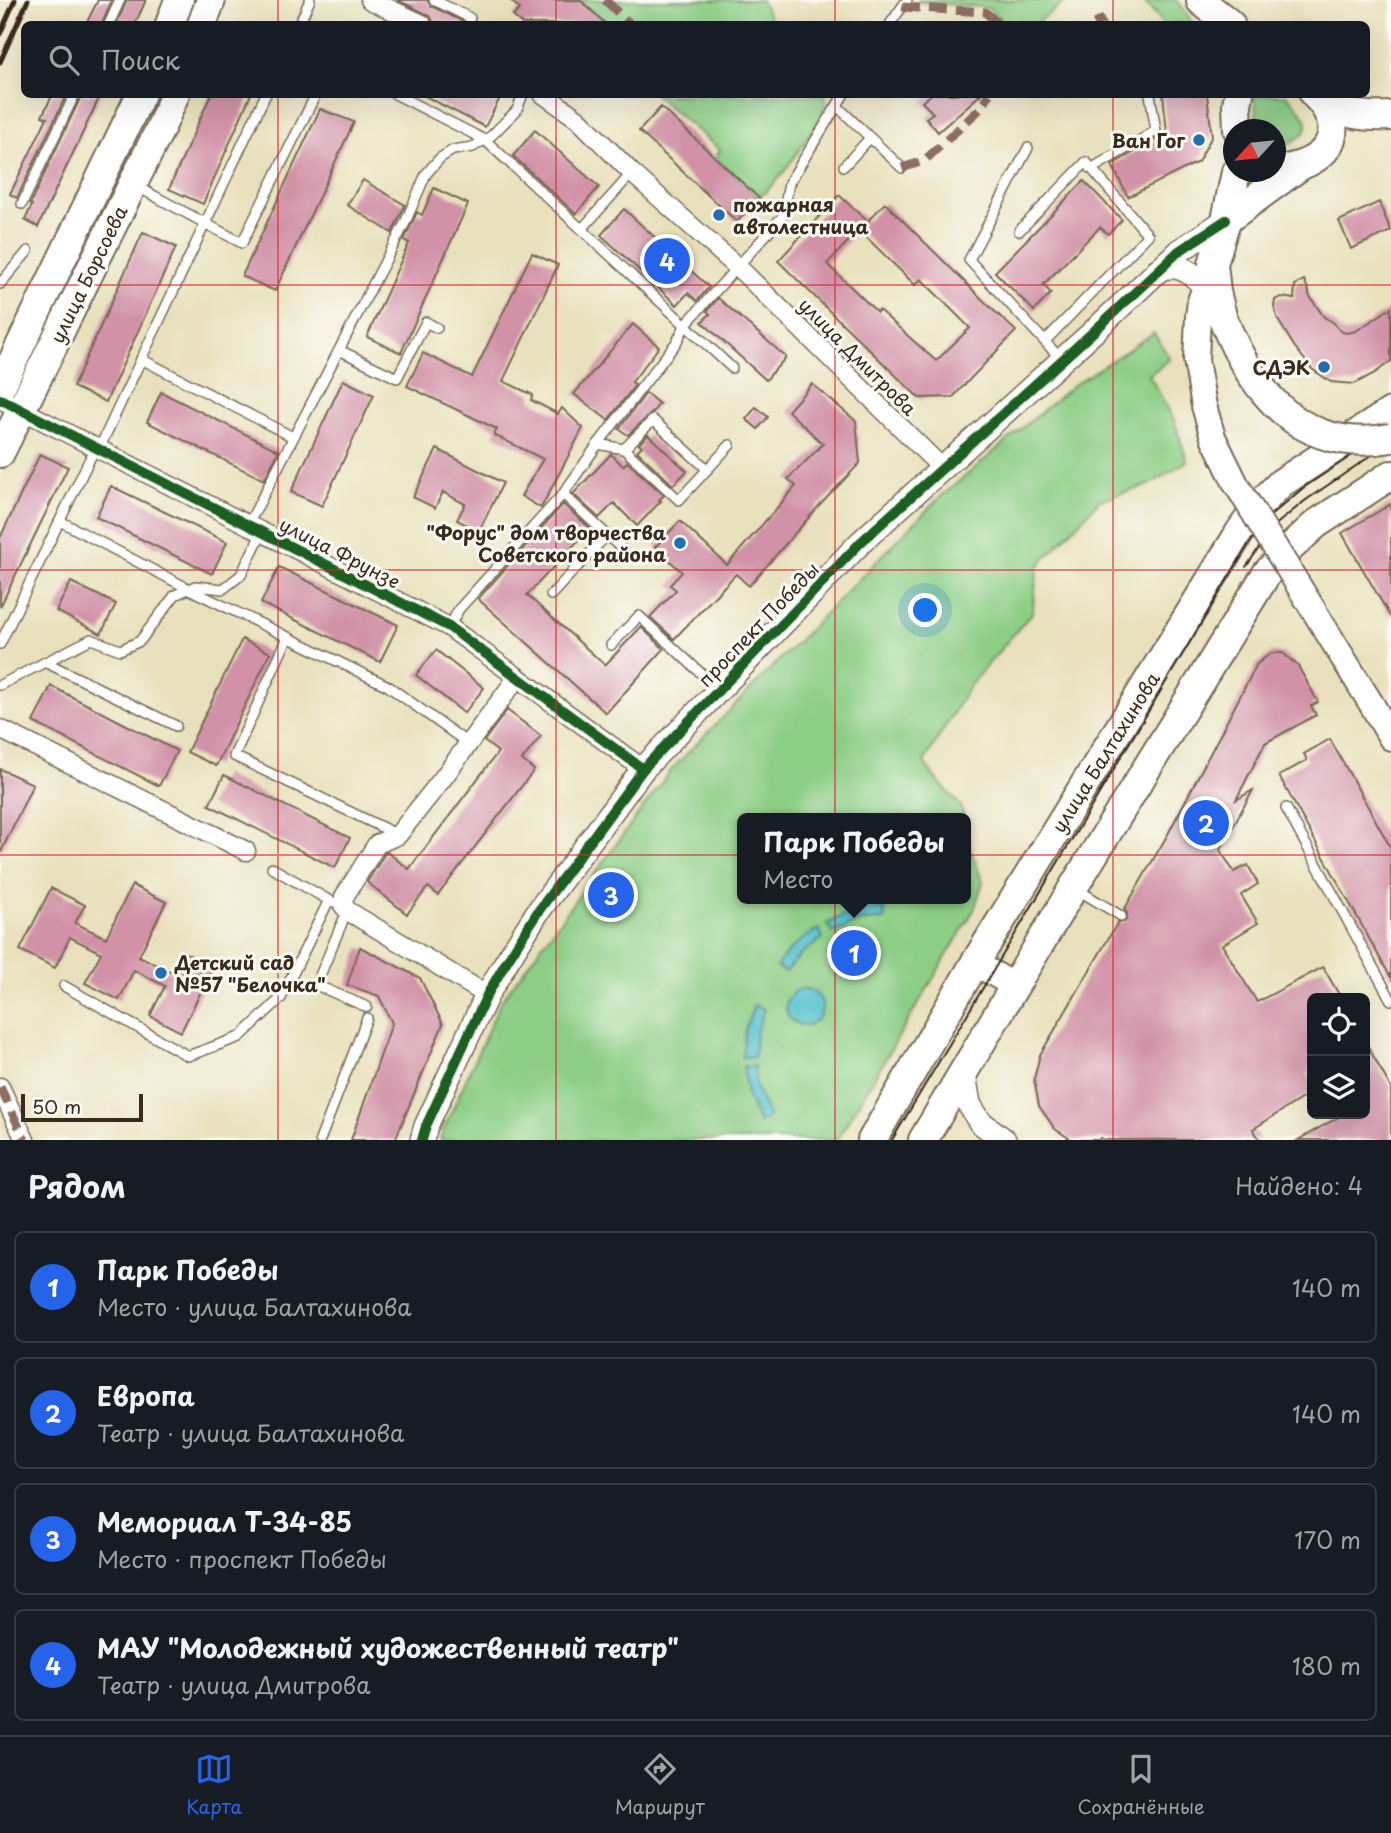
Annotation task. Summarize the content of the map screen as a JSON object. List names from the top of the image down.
{
  "streets": {
    "main road": ["улица Борсоева", "улица Балтахинова"],
    "street": ["улица Дмитрова", "улица Фрунзе", "проспект Победы"]
  },
  "crossings": [
    ["улица Борсоева", "улица Фрунзе"],
    ["улица Дмитрова", "проспект Победы"],
    ["улица Фрунзе", "проспект Победы"]
  ],
  "places": [
    "Ван Гог",
    "пожарная автолестница",
    "СДЭК",
    "\"Форус\" дом творчества Советского района",
    "Детский сад №57 \"Белочка\""
  ],
  "scale_bar": "50 m",
  "north": "bottom left",
  "page": {
    "search": "Поиск",
    "pins": [
      "4",
      "2",
      "3",
      "1"
    ],
    "popup": ["Парк Победы", "Место"],
    "scale": "50 m",
    "heading": ["Рядом", "Найдено: 4"],
    "list": [
      {
        "mark": "1",
        "name": "Парк Победы",
        "note": "Место · улица Балтахинова",
        "value": "140 m"
      },
      {
        "mark": "2",
        "name": "Европа",
        "note": "Театр · улица Балтахинова",
        "value": "140 m"
      },
      {
        "mark": "3",
        "name": "Мемориал Т-34-85",
        "note": "Место · проспект Победы",
        "value": "170 m"
      },
      {
        "mark": "4",
        "name": "МАУ \"Молодежный художественный театр\"",
        "note": "Театр · улица Дмитрова",
        "value": "180 m"
      }
    ],
    "nav": ["Карта", "Маршрут", "Сохранённые"]
  }
}
